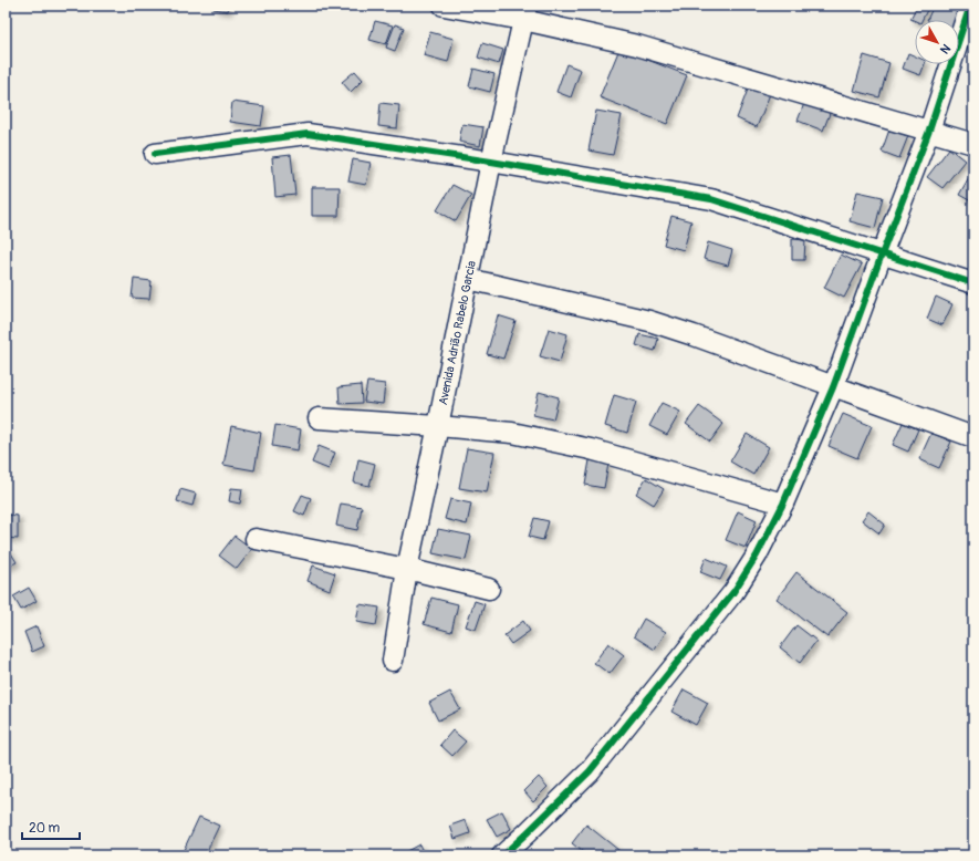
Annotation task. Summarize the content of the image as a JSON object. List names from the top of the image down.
{
  "streets": {
    "street": ["Avenida Adrião Rabelo Garcia"]
  },
  "scale_bar": "20 m",
  "north": "bottom right"
}
